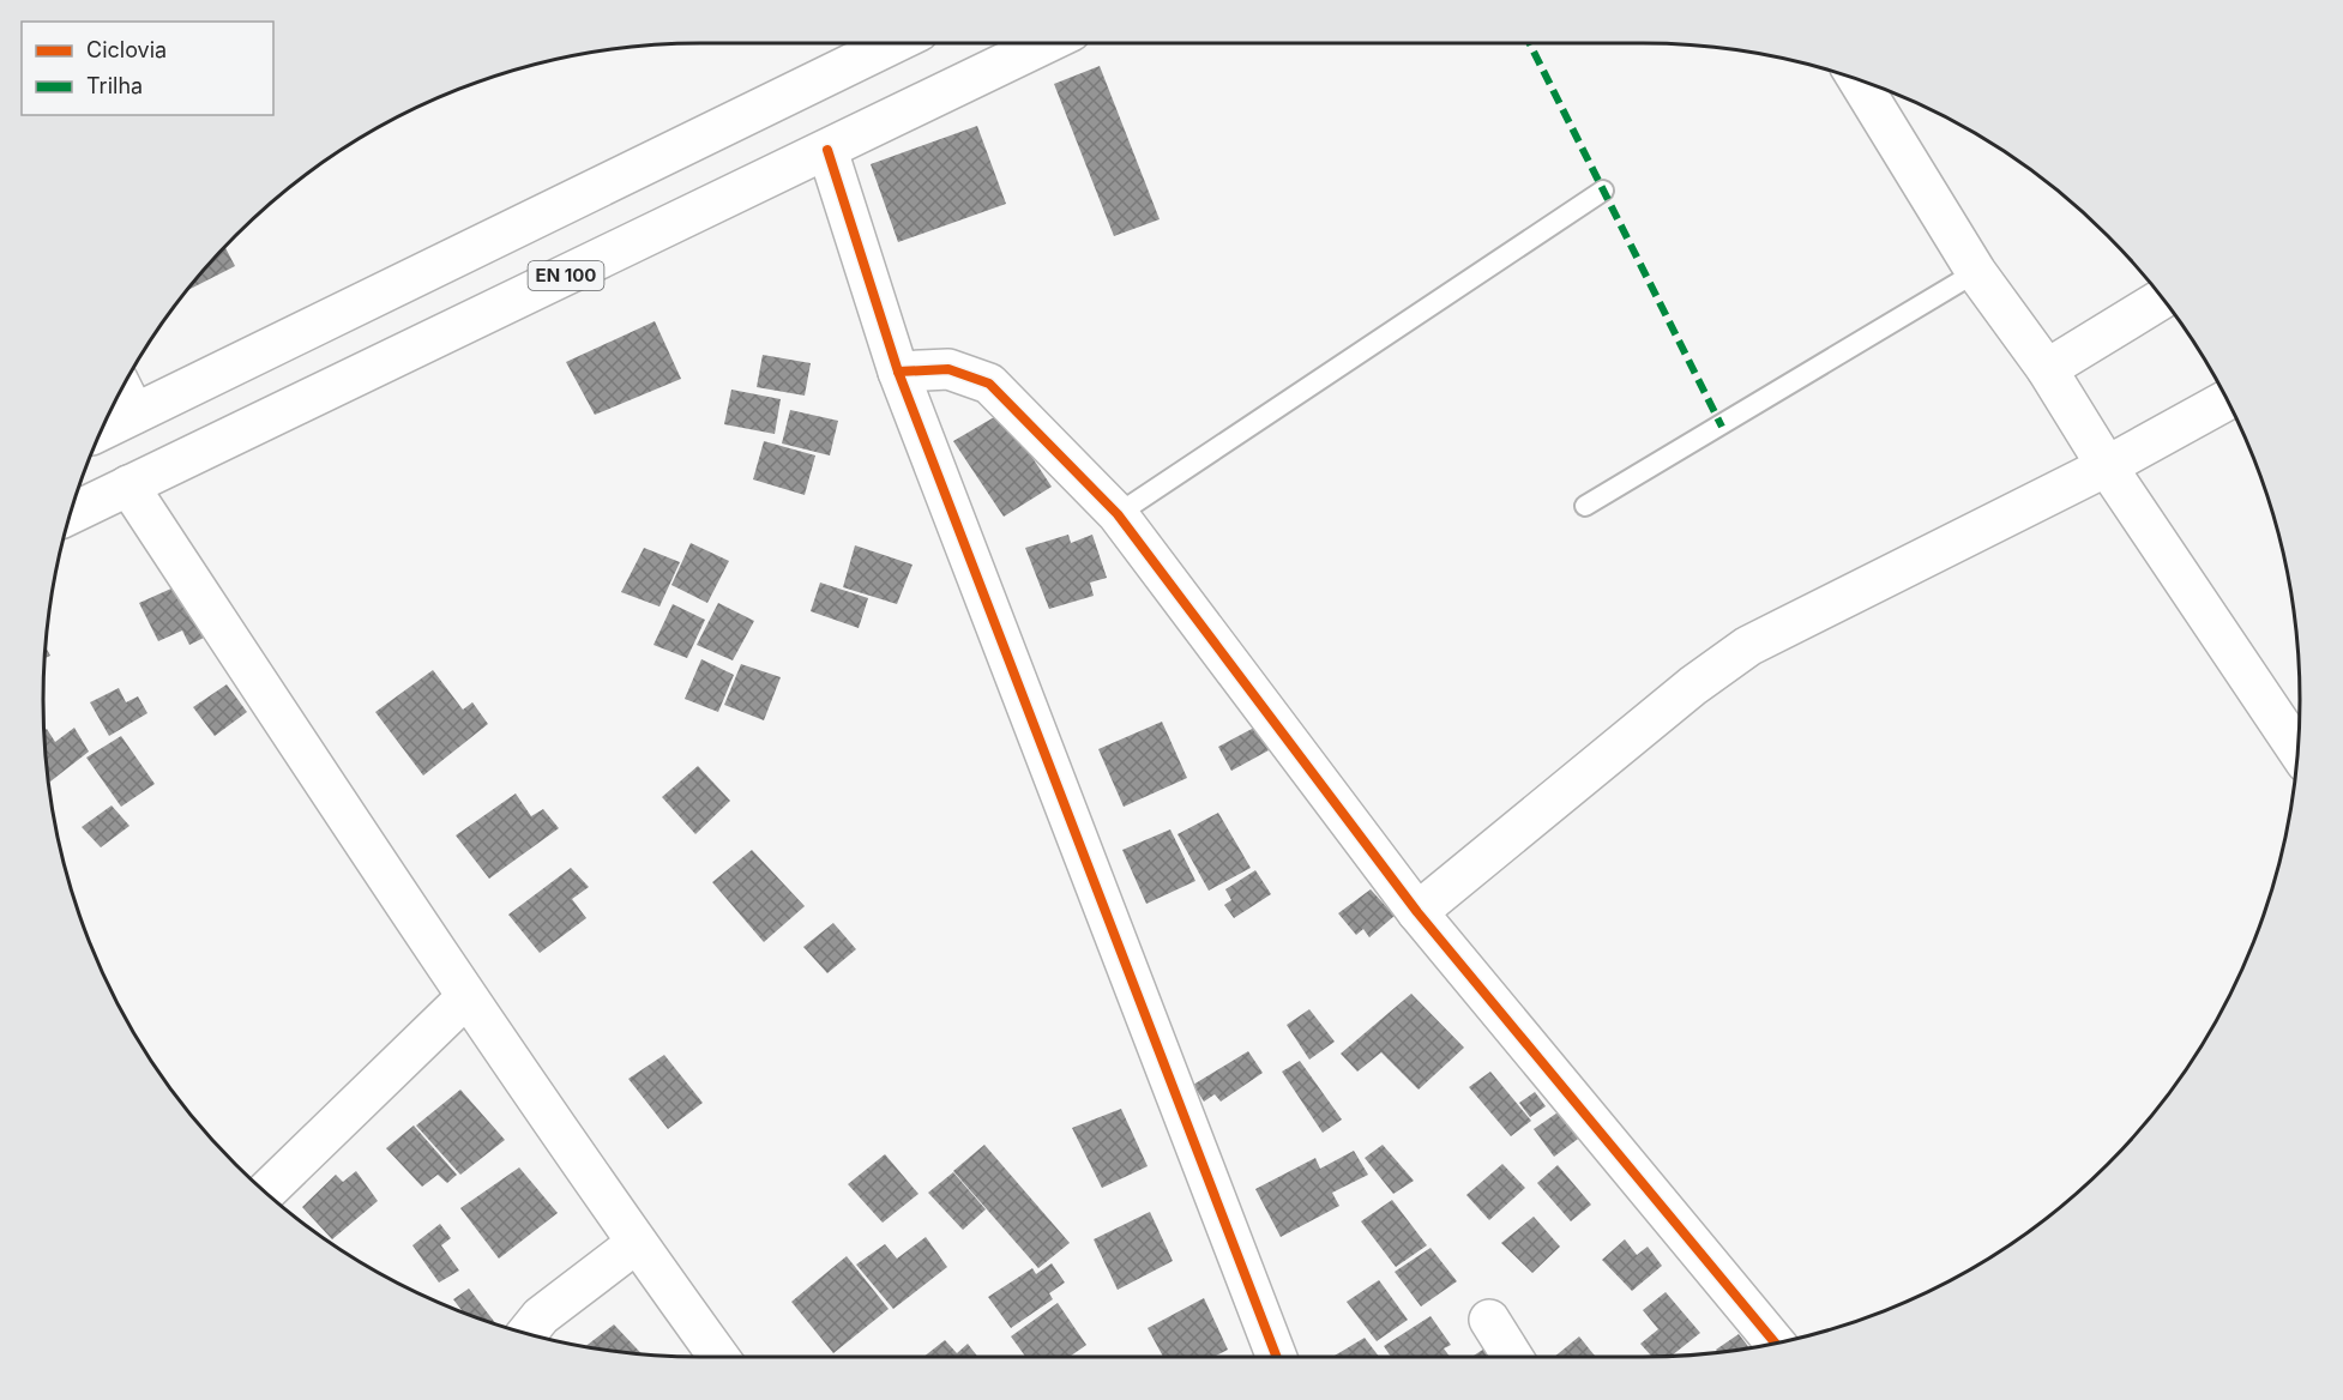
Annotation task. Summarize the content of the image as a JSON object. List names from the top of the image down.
{
  "streets": {
    "street": ["EN 100"]
  },
  "legend": ["Ciclovia", "Trilha"]
}
